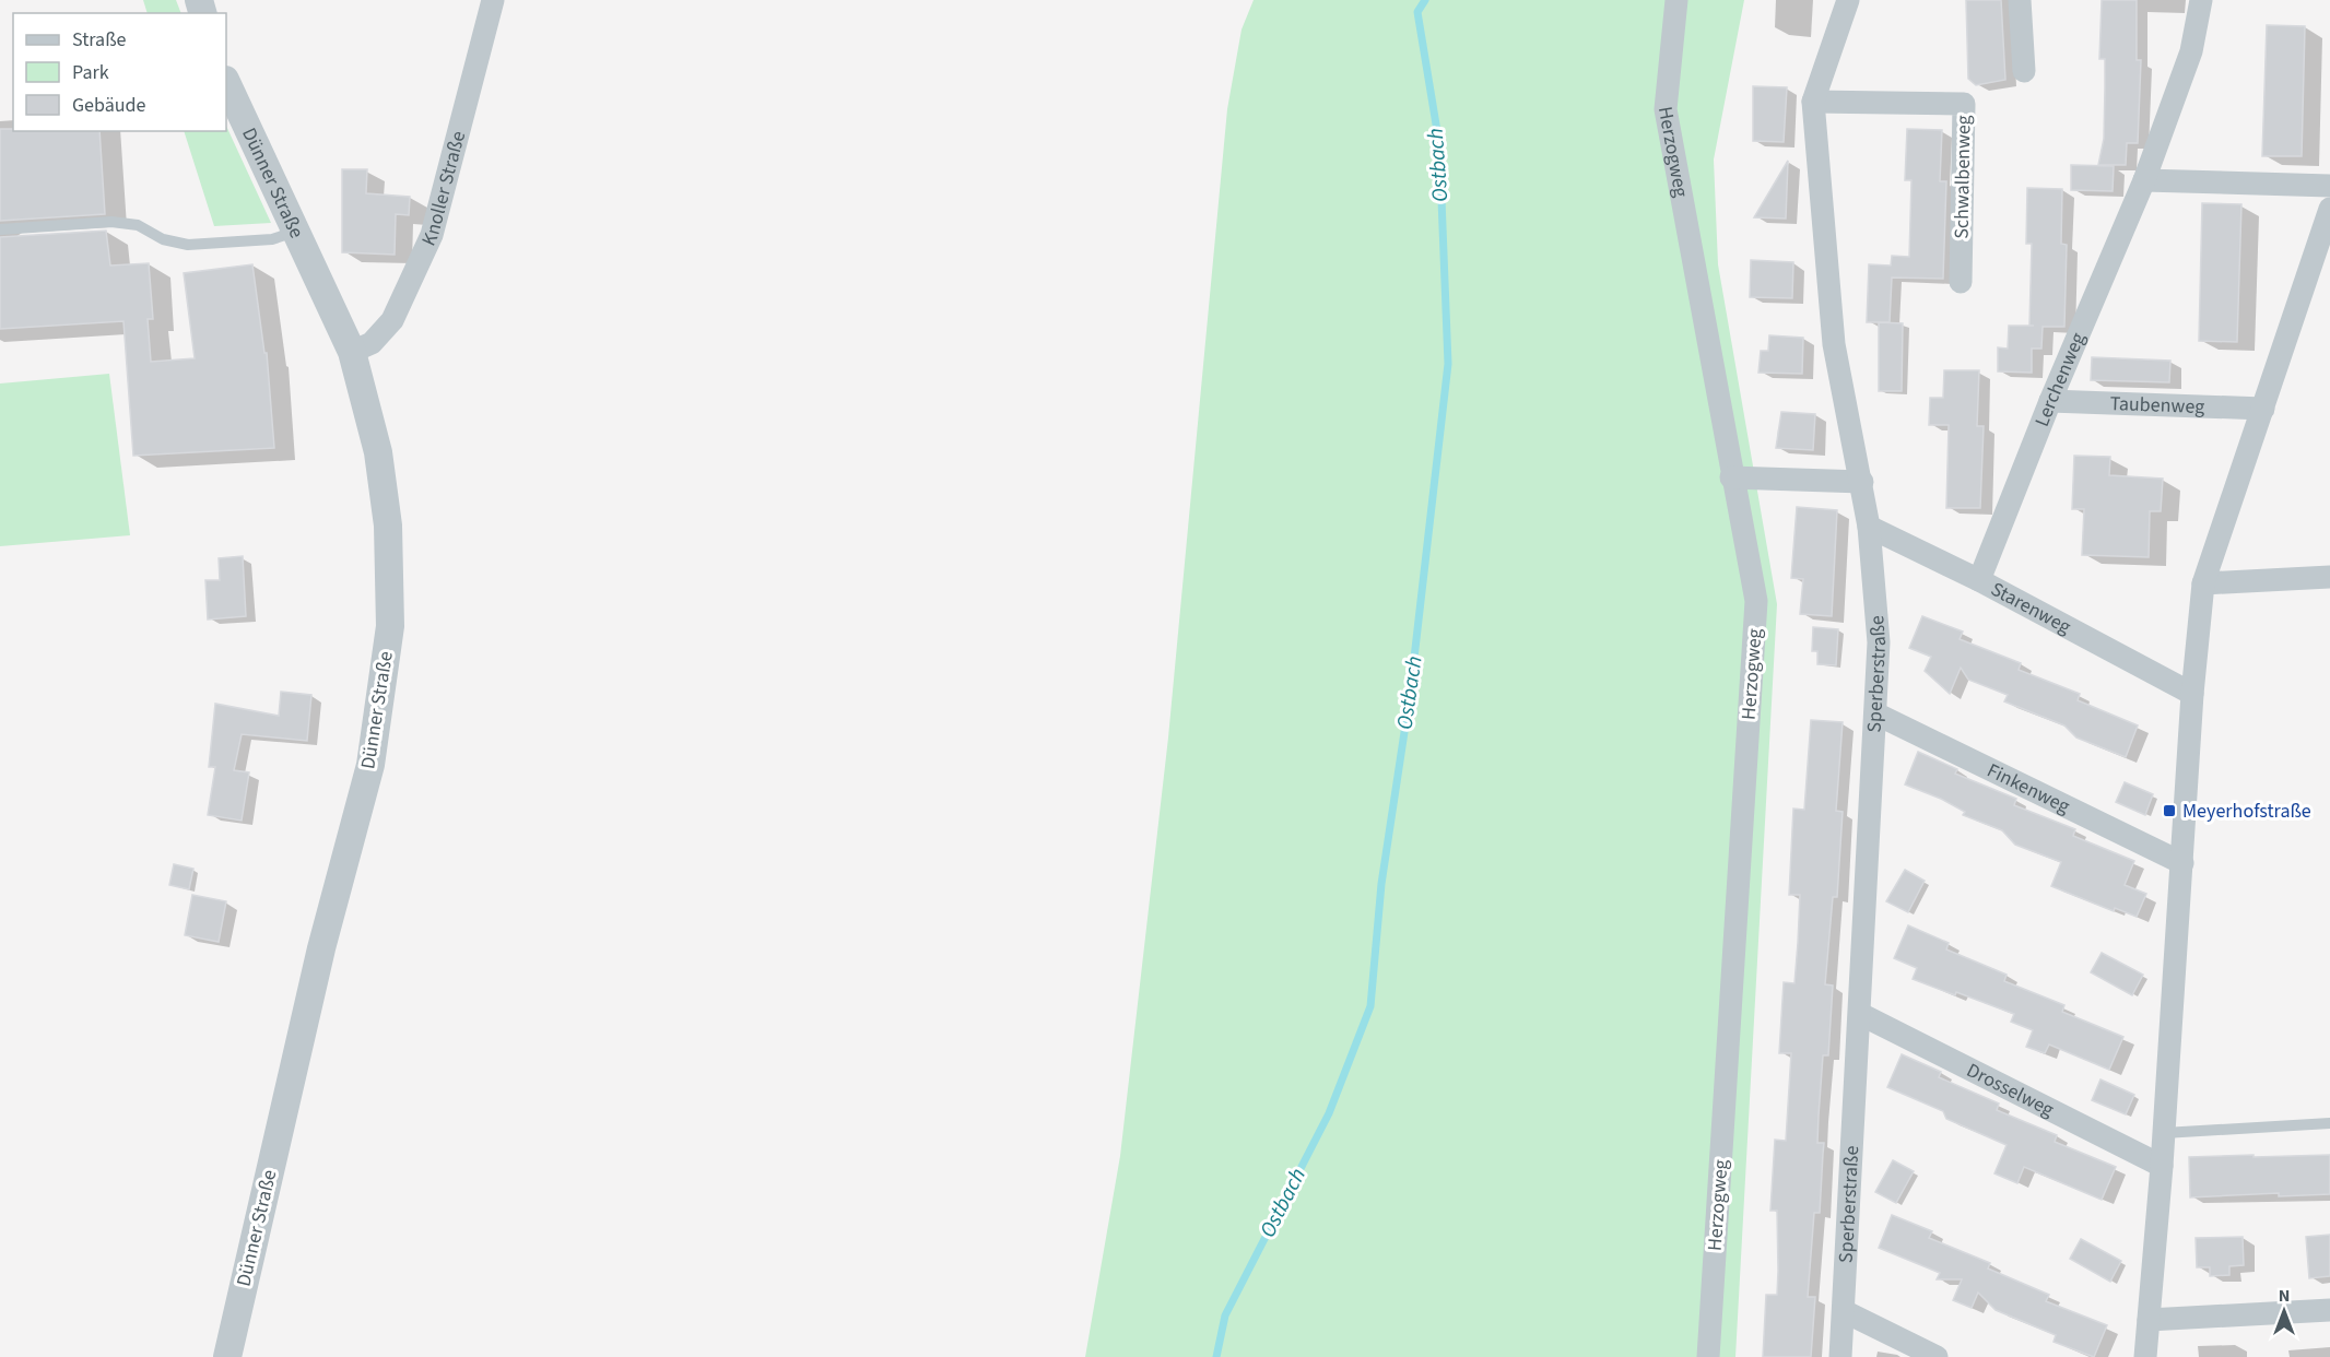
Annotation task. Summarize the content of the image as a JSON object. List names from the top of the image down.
{
  "streets": {
    "street": [
      "Herzogweg",
      "Schwalbenweg",
      "Dünner Straße",
      "Knoller Straße",
      "Lerchenweg",
      "Taubenweg",
      "Starenweg",
      "Sperberstraße",
      "Finkenweg",
      "Drosselweg"
    ]
  },
  "crossings": [
    ["Schwalbenweg", "Sperberstraße"],
    ["Dünner Straße", "Knoller Straße"],
    ["Lerchenweg", "Taubenweg"],
    ["Lerchenweg", "Starenweg"],
    ["Starenweg", "Sperberstraße"],
    ["Sperberstraße", "Finkenweg"],
    ["Sperberstraße", "Drosselweg"]
  ],
  "water": ["Ostbach"],
  "places": {
    "transit": ["Meyerhofstraße"]
  },
  "legend": ["Straße", "Park", "Gebäude"],
  "north": "top"
}
